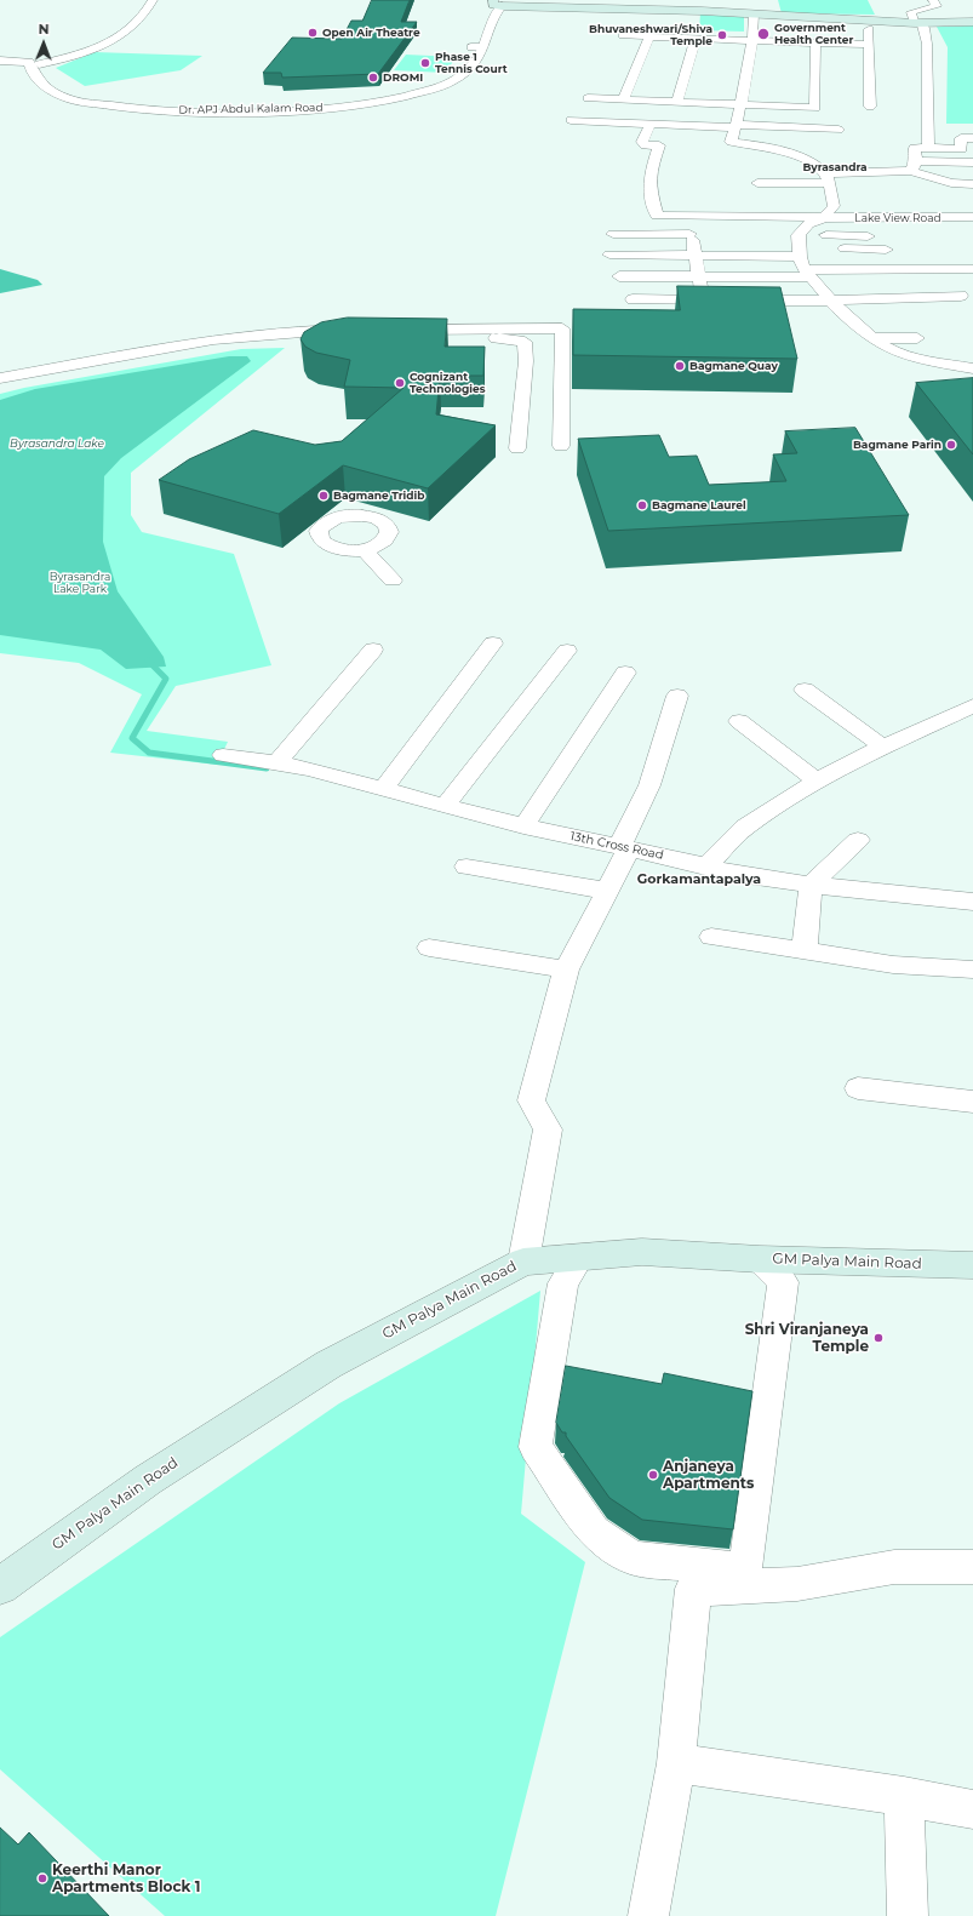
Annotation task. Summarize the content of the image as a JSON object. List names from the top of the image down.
{
  "streets": {
    "main road": ["GM Palya Main Road"],
    "street": ["Dr. APJ Abdul Kalam Road", "Lake View Road", "13th Cross Road"]
  },
  "districts": ["Byrasandra", "Gorkamantapalya"],
  "water": ["Byrasandra Lake"],
  "parks": ["Byrasandra Lake Park"],
  "places": [
    "Open Air Theatre",
    "Government Health Center",
    "Bhuvaneshwari/Shiva Temple",
    "Phase 1 Tennis Court",
    "DROMI",
    "Bagmane Quay",
    "Cognizant Technologies",
    "Bagmane Parin",
    "Bagmane Tridib",
    "Bagmane Laurel",
    "Shri Viranjaneya Temple",
    "Anjaneya Apartments",
    "Keerthi Manor Apartments Block 1"
  ],
  "north": "top"
}
